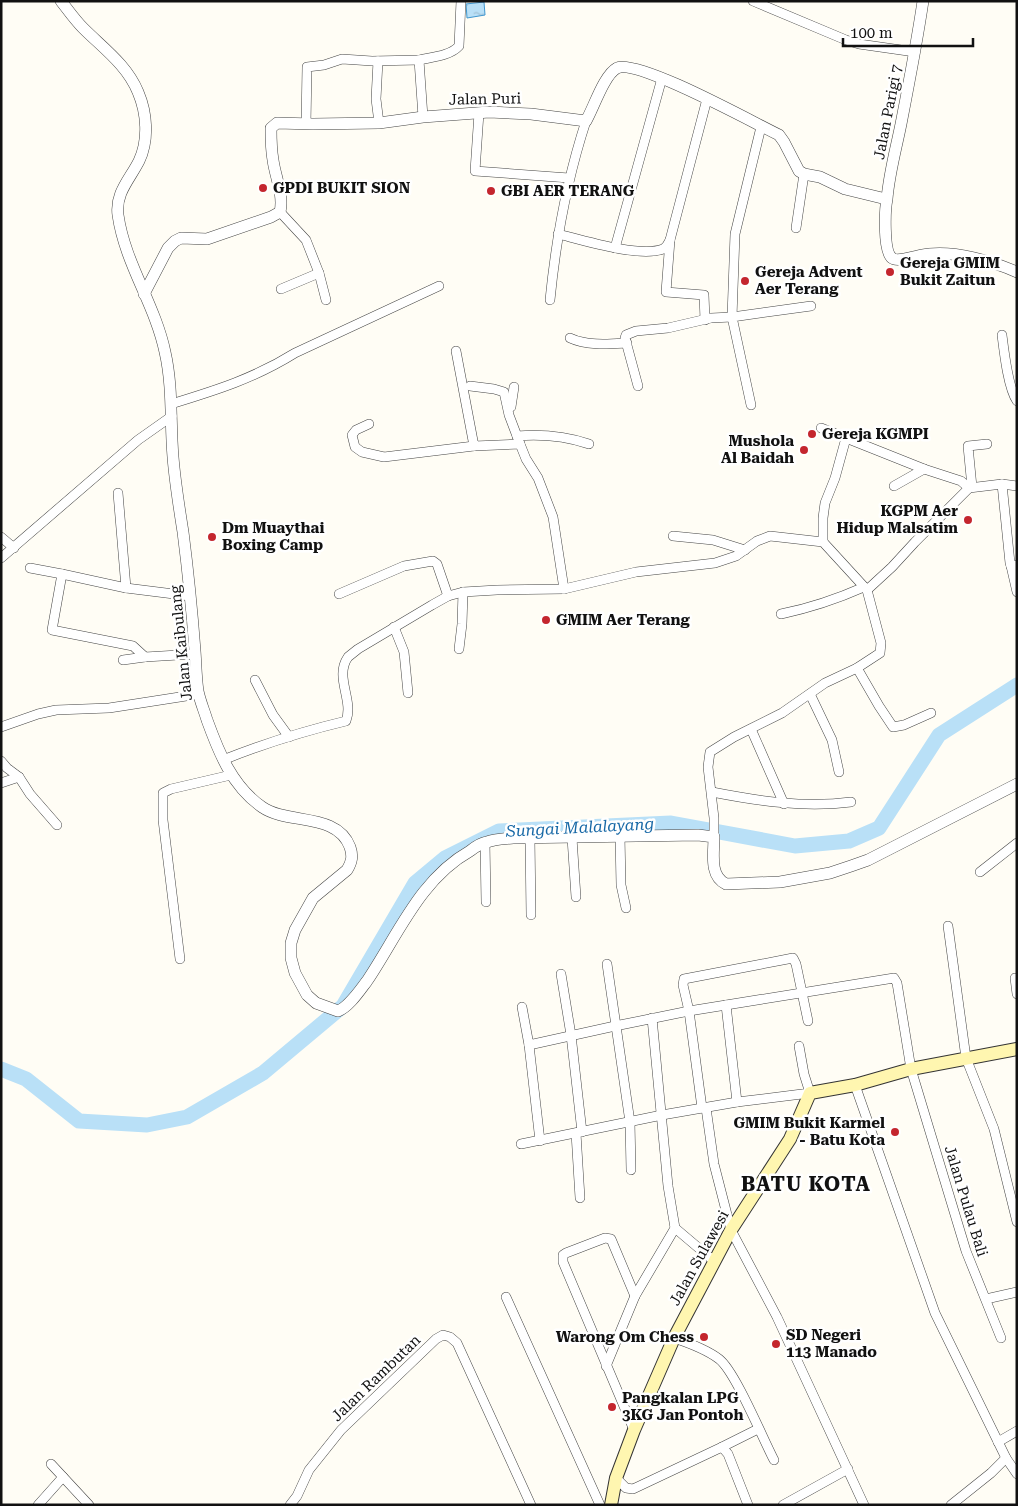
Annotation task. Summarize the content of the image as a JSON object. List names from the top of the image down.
{
  "streets": {
    "main road": ["Jalan Sulawesi"],
    "street": [
      "Jalan Puri",
      "Jalan Parigi 7",
      "Jalan Kaibulang",
      "Jalan Pulau Bali",
      "Jalan Rambutan"
    ]
  },
  "districts": ["BATU KOTA"],
  "water": ["Sungai Malalayang"],
  "places": [
    "GPDI BUKIT SION",
    "GBI AER TERANG",
    "Gereja GMIM Bukit Zaitun",
    "Gereja Advent Aer Terang",
    "Gereja KGMPI",
    "Mushola Al Baidah",
    "KGPM Aer Hidup Malsatim",
    "Dm Muaythai Boxing Camp",
    "GMIM Aer Terang",
    "GMIM Bukit Karmel - Batu Kota",
    "Warong Om Chess",
    "SD Negeri 113 Manado",
    "Pangkalan LPG 3KG Jan Pontoh"
  ],
  "scale_bar": "100 m"
}
